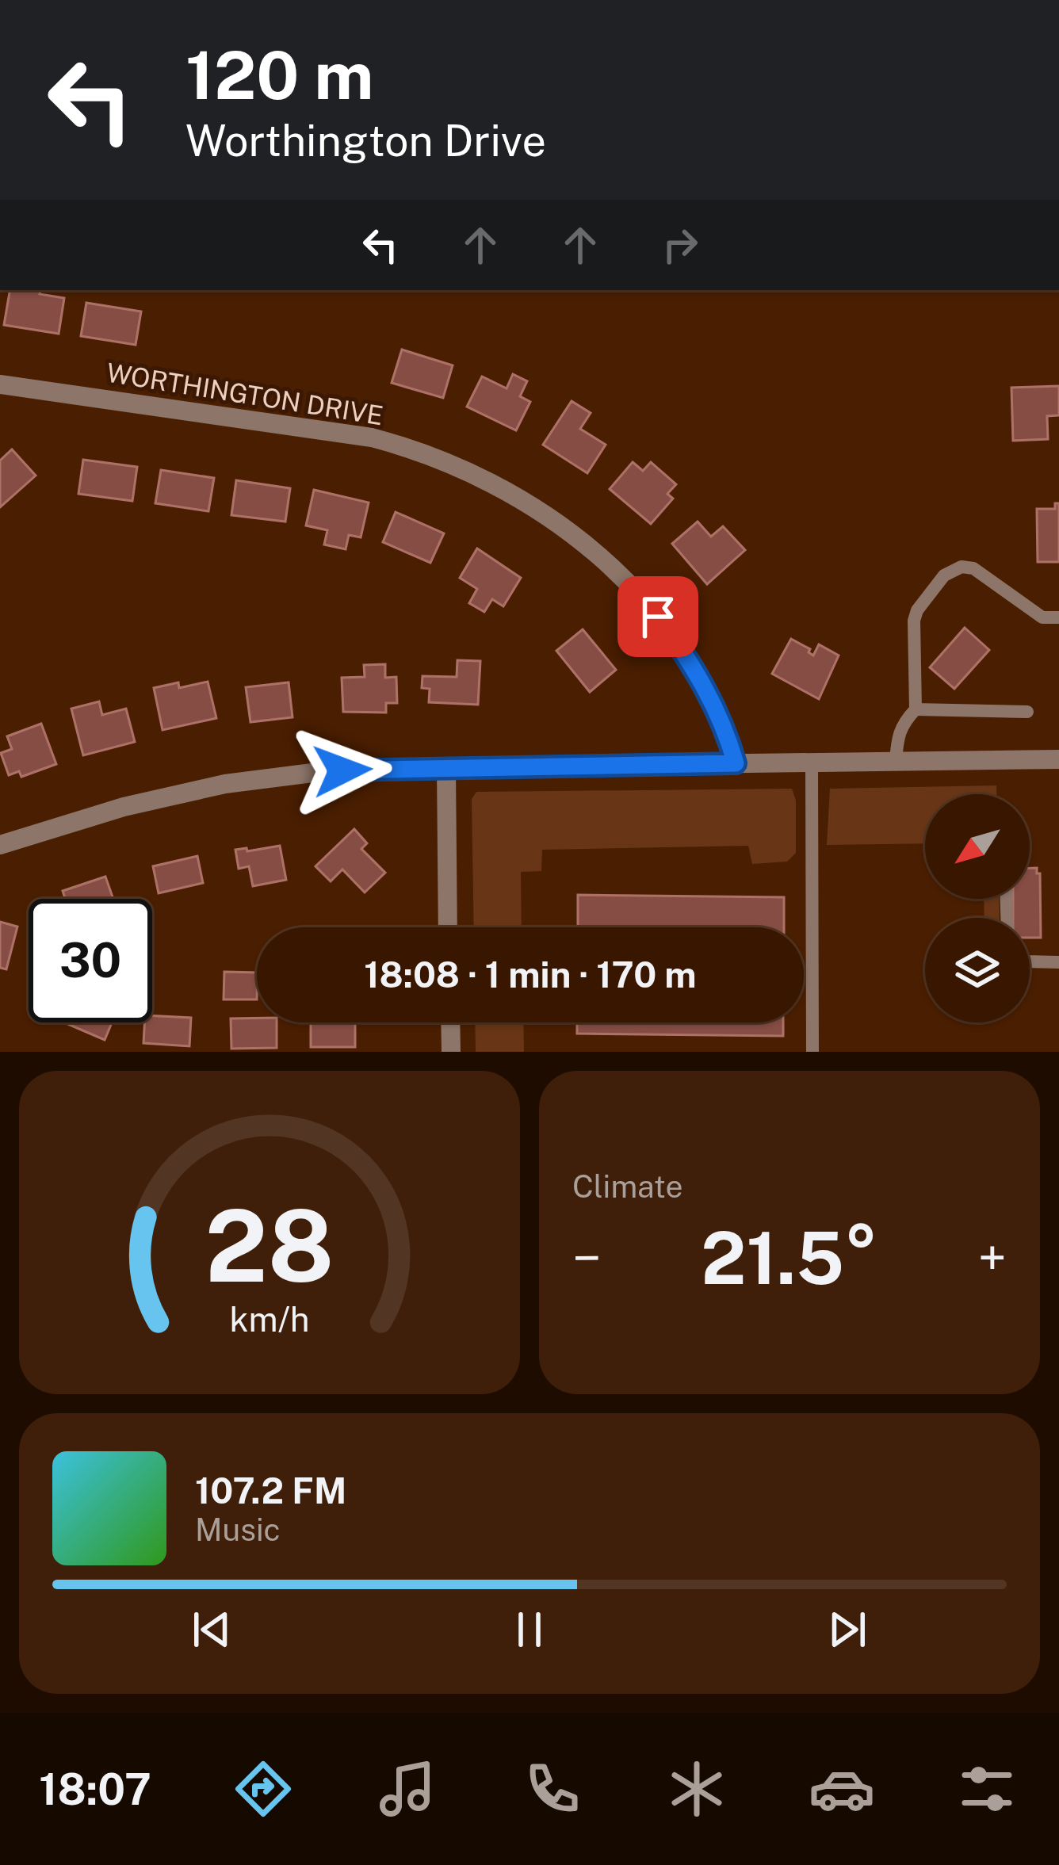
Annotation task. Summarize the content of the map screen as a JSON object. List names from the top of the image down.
{
  "streets": {
    "street": ["WORTHINGTON DRIVE"]
  },
  "north": "bottom left",
  "page": {
    "turn": ["120 m", "Worthington Drive"],
    "limit": "30",
    "trip": "18:08 · 1 min · 170 m",
    "tile": "Climate",
    "heat": ["−", "21.5°", "+"],
    "song": ["107.2 FM", "Music"],
    "tabs": "18:07",
    "gauge": ["28", "km/h"]
  }
}
